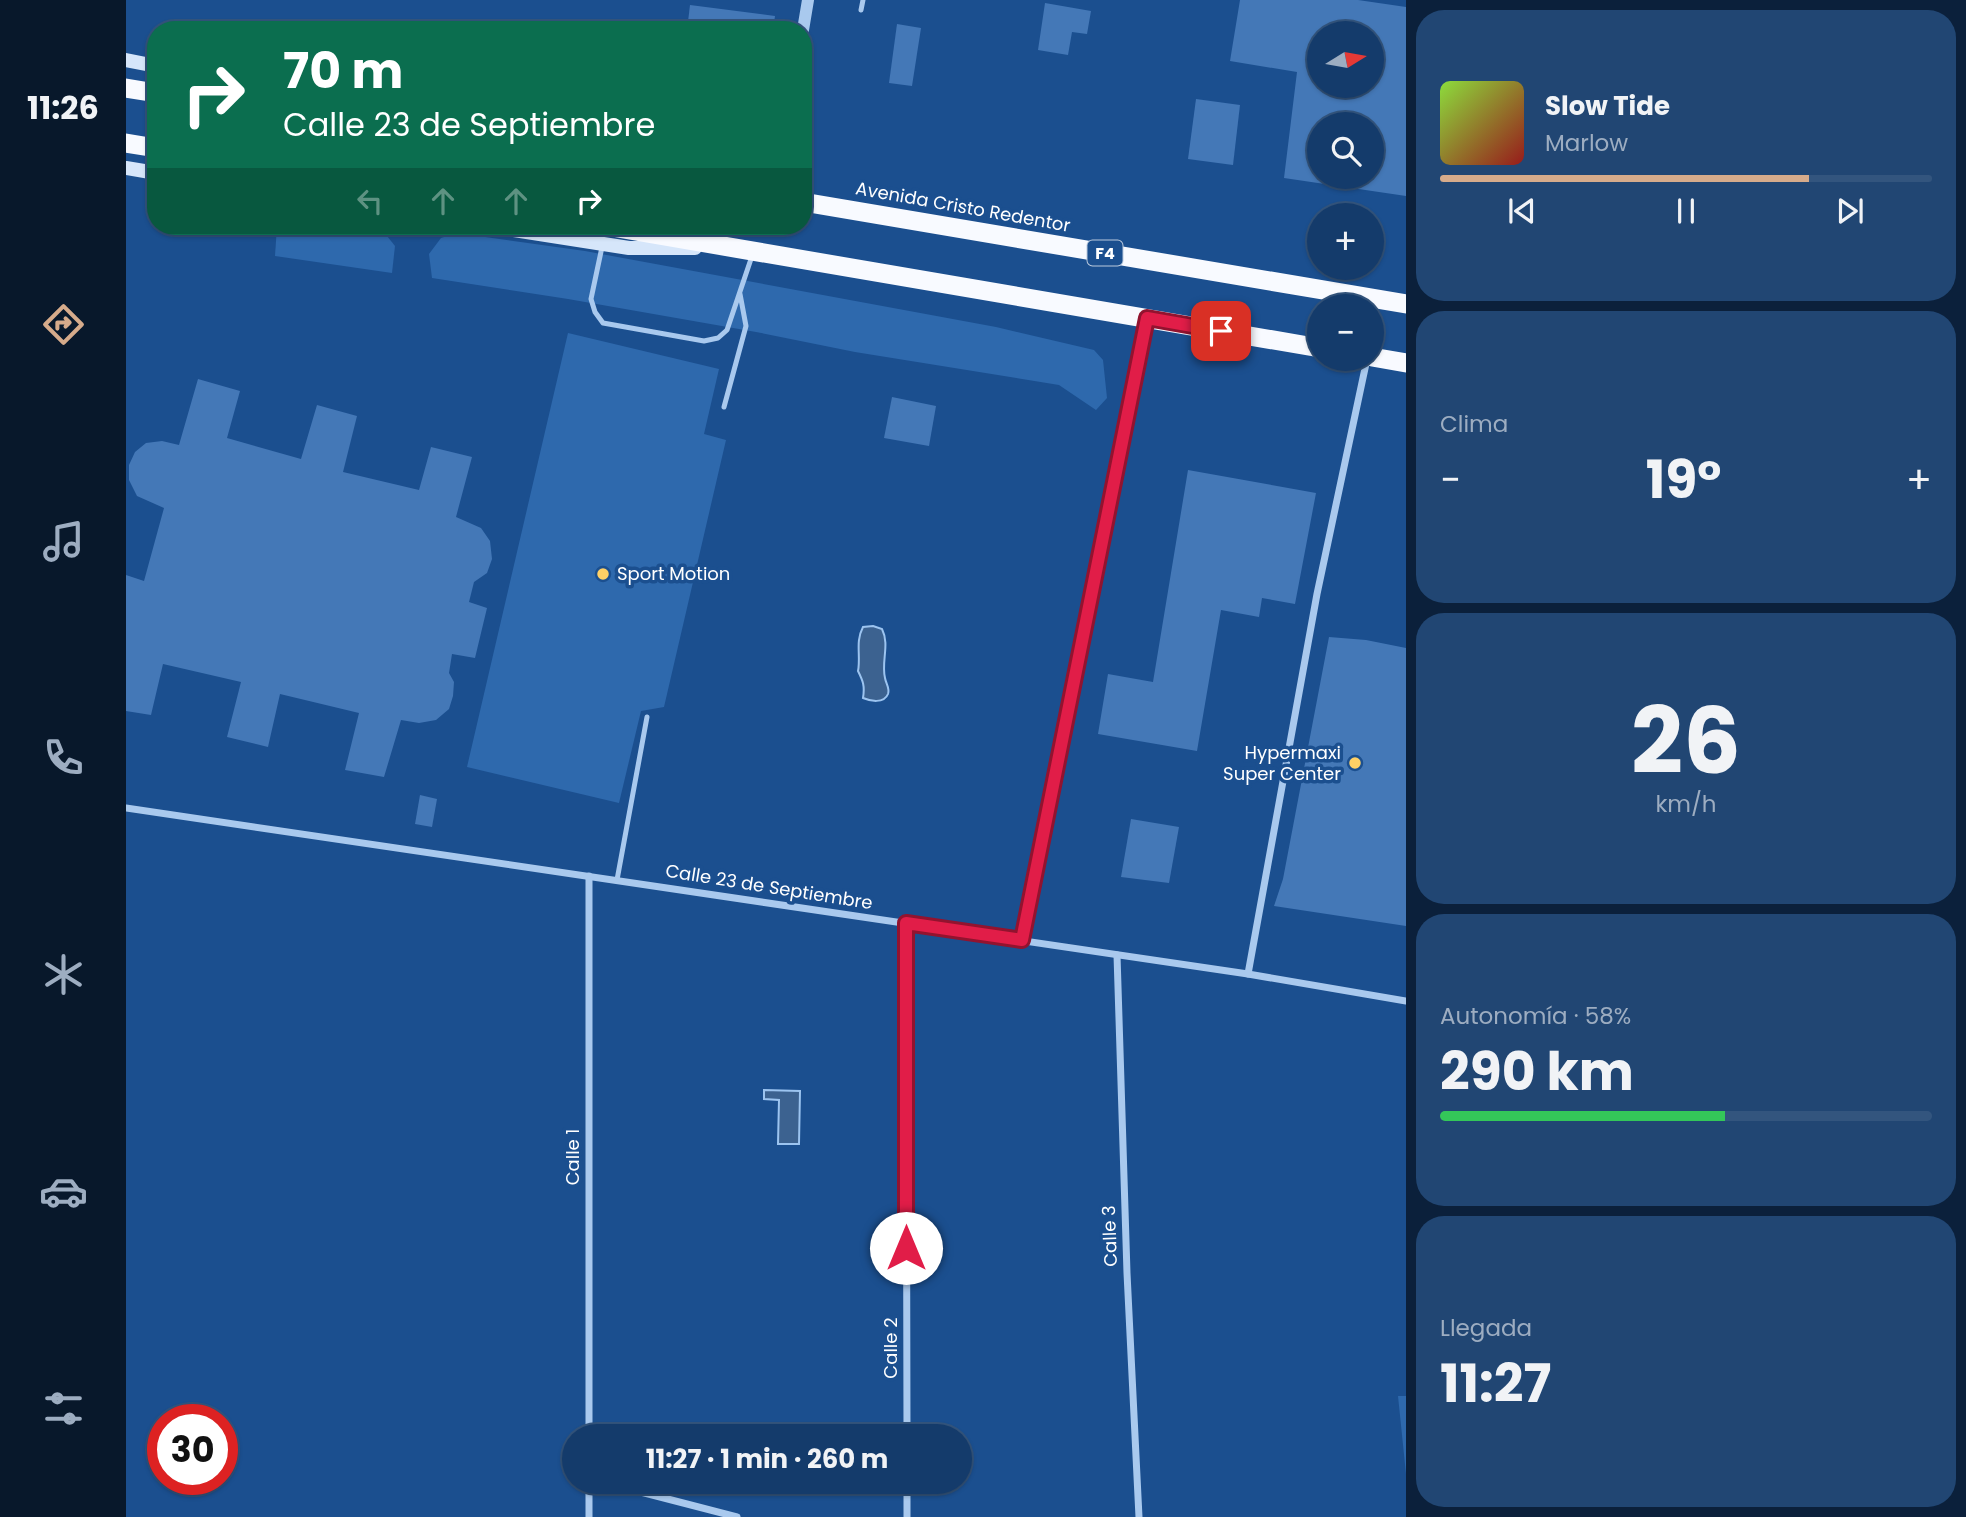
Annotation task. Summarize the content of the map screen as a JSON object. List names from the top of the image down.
{
  "streets": {
    "highway": ["Avenida Cristo Redentor", "F4"],
    "street": [
      "Calle 23 de Septiembre",
      "Calle 1",
      "Calle 3",
      "Calle 2"
    ]
  },
  "crossings": [
    ["Calle 23 de Septiembre", "Calle 1"],
    ["Calle 23 de Septiembre", "Calle 3"],
    ["Calle 23 de Septiembre", "Calle 2"]
  ],
  "places": ["Sport Motion", "Hypermaxi Super Center"],
  "north": "right",
  "page": {
    "tabs": "11:26",
    "map_buttons": ["+", "−"],
    "turn": ["70 m", "Calle 23 de Septiembre"],
    "song": ["Slow Tide", "Marlow"],
    "tile": [
      "Clima",
      ["26", "km/h"],
      ["Autonomía · 58%", "290 km"],
      ["Llegada", "11:27"]
    ],
    "heat": ["−", "19°", "+"],
    "limit": "30",
    "trip": "11:27 · 1 min · 260 m"
  }
}
